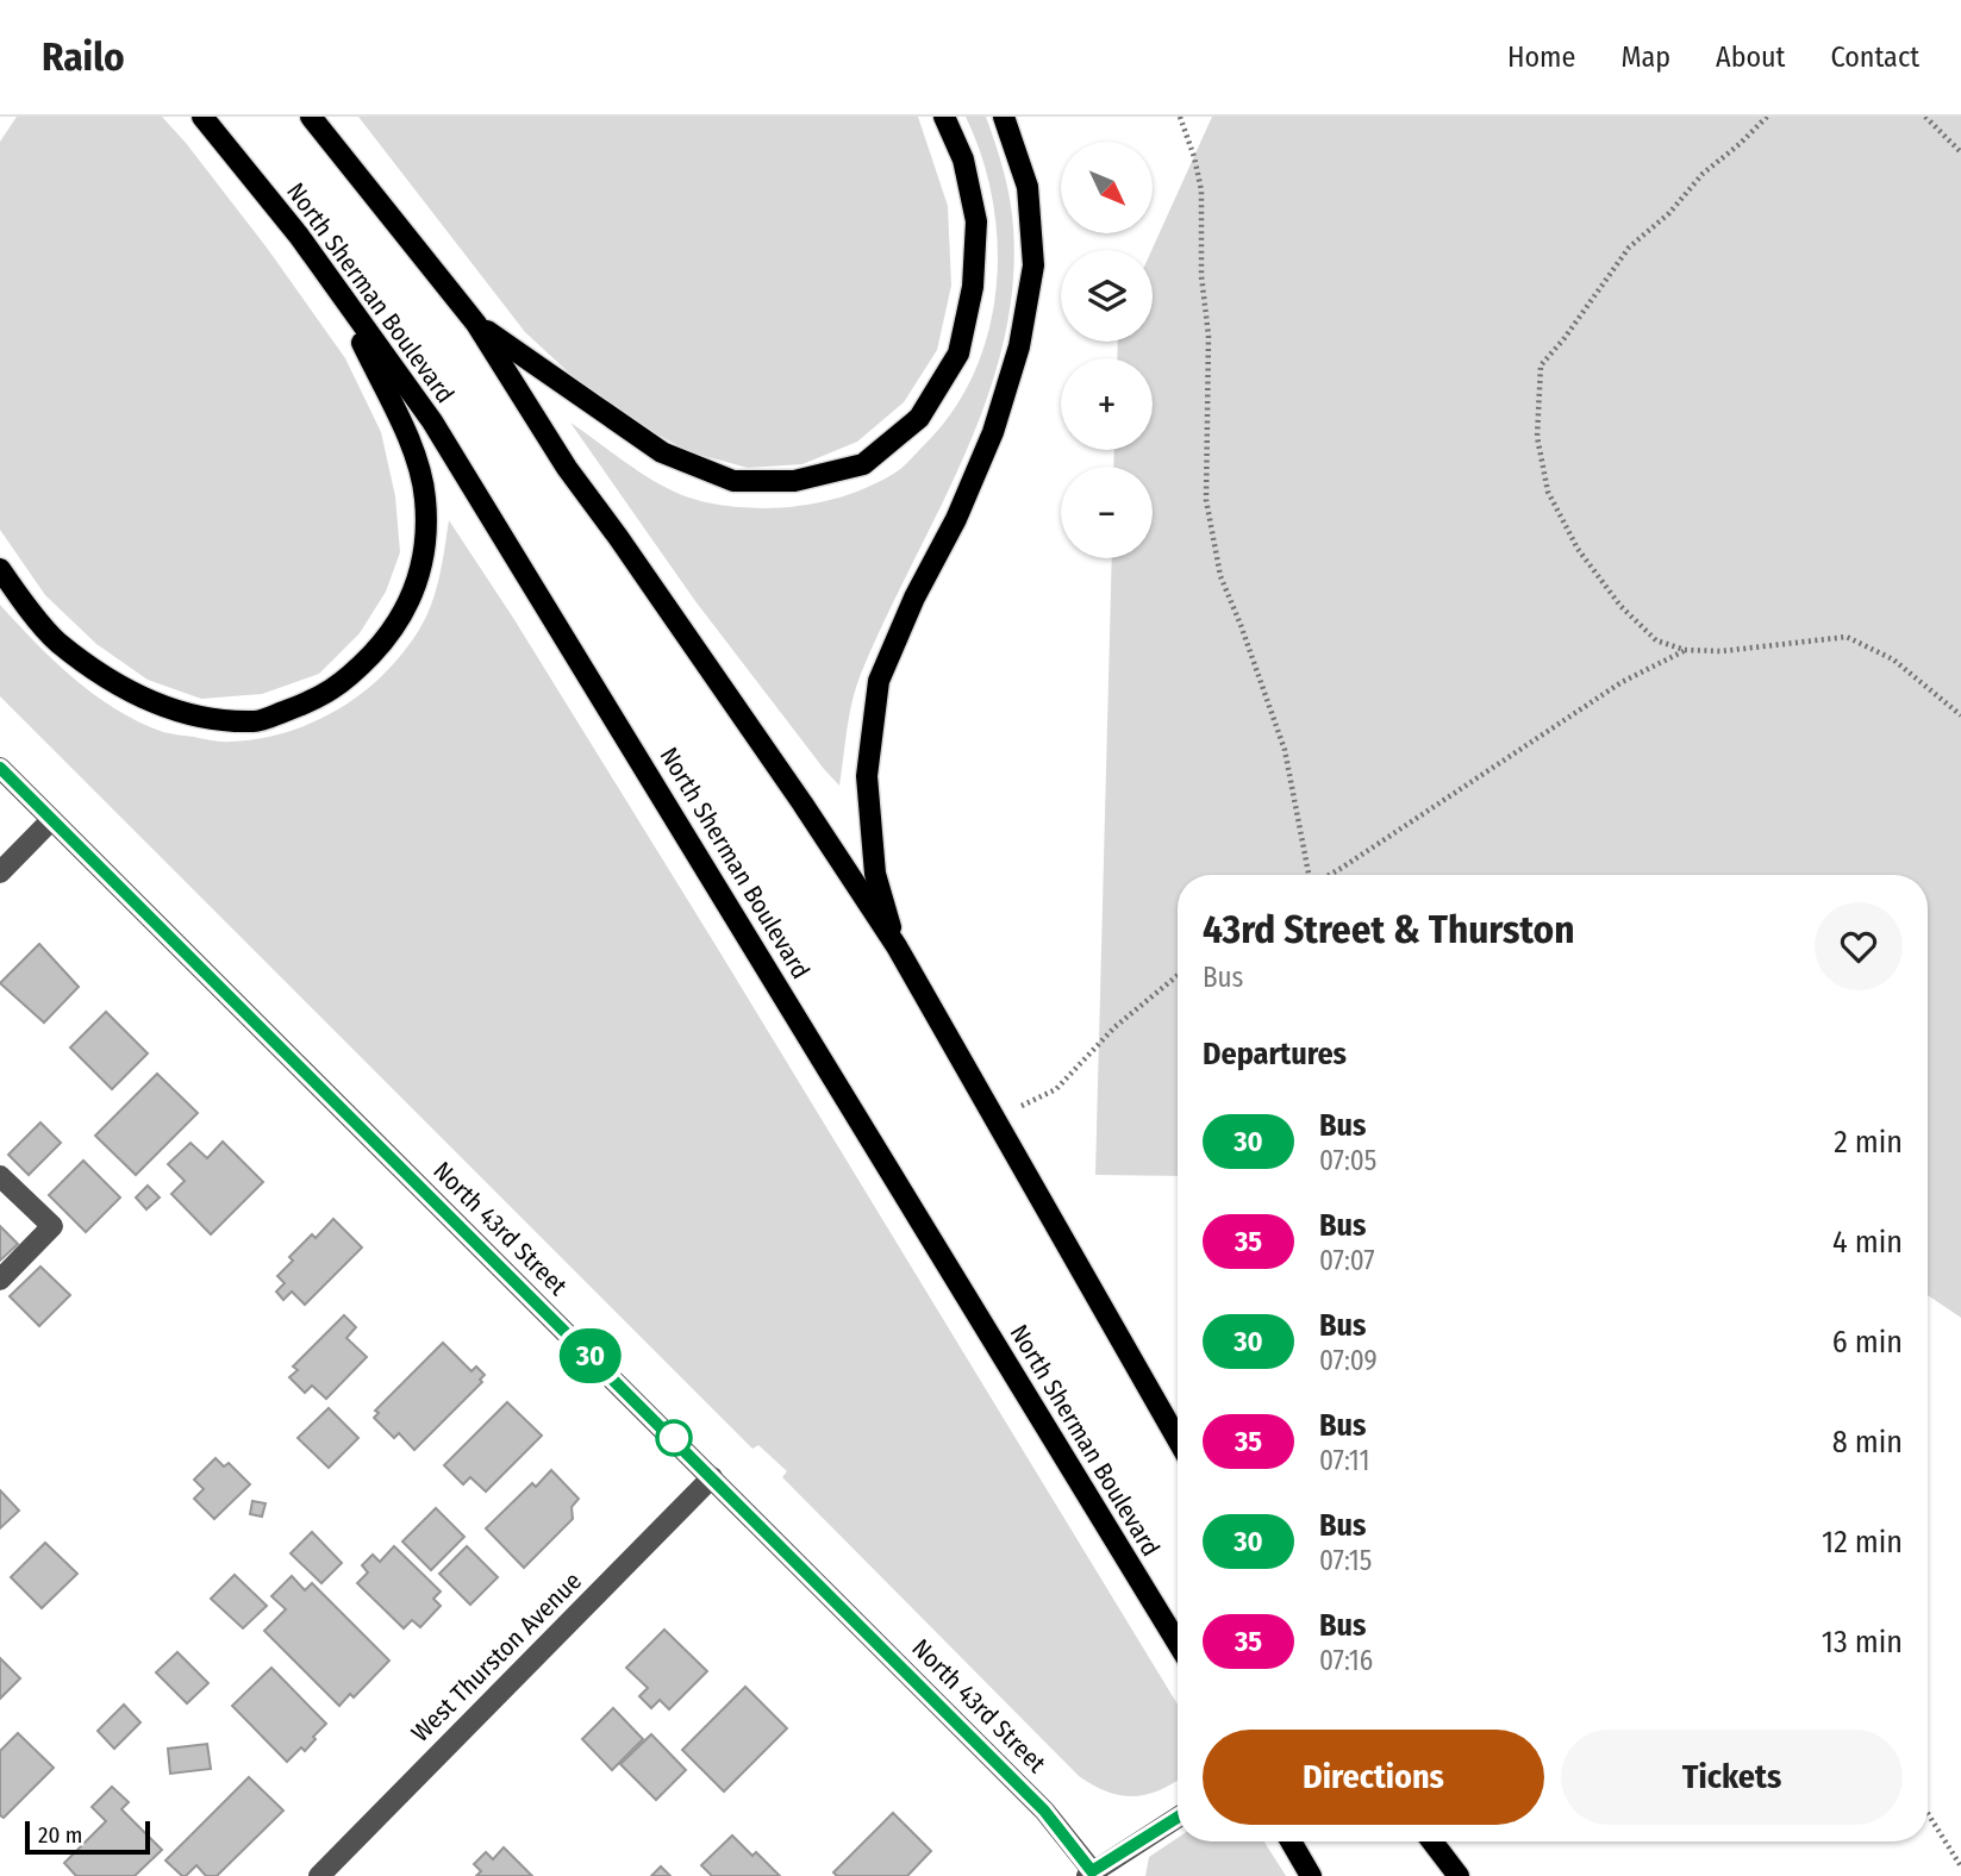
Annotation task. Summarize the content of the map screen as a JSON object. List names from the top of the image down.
{
  "streets": {
    "main road": ["North Sherman Boulevard"],
    "street": ["North 43rd Street", "West Thurston Avenue"]
  },
  "crossings": [
    ["North 43rd Street", "West Thurston Avenue"]
  ],
  "lines": ["bus line 30"],
  "scale_bar": "20 m",
  "north": "bottom right",
  "page": {
    "header": "Railo",
    "nav": [
      "Home",
      "Map",
      "About",
      "Contact"
    ],
    "on_map": "30",
    "map_buttons": ["+", "−"],
    "heading": [
      ["43rd Street & Thurston", "Bus"],
      "Departures"
    ],
    "list": [
      {
        "mark": "30",
        "name": "Bus",
        "note": "07:05",
        "value": "2 min"
      },
      {
        "mark": "35",
        "name": "Bus",
        "note": "07:07",
        "value": "4 min"
      },
      {
        "mark": "30",
        "name": "Bus",
        "note": "07:09",
        "value": "6 min"
      },
      {
        "mark": "35",
        "name": "Bus",
        "note": "07:11",
        "value": "8 min"
      },
      {
        "mark": "30",
        "name": "Bus",
        "note": "07:15",
        "value": "12 min"
      },
      {
        "mark": "35",
        "name": "Bus",
        "note": "07:16",
        "value": "13 min"
      }
    ],
    "buttons": ["Directions", "Tickets"],
    "scale": "20 m"
  }
}
